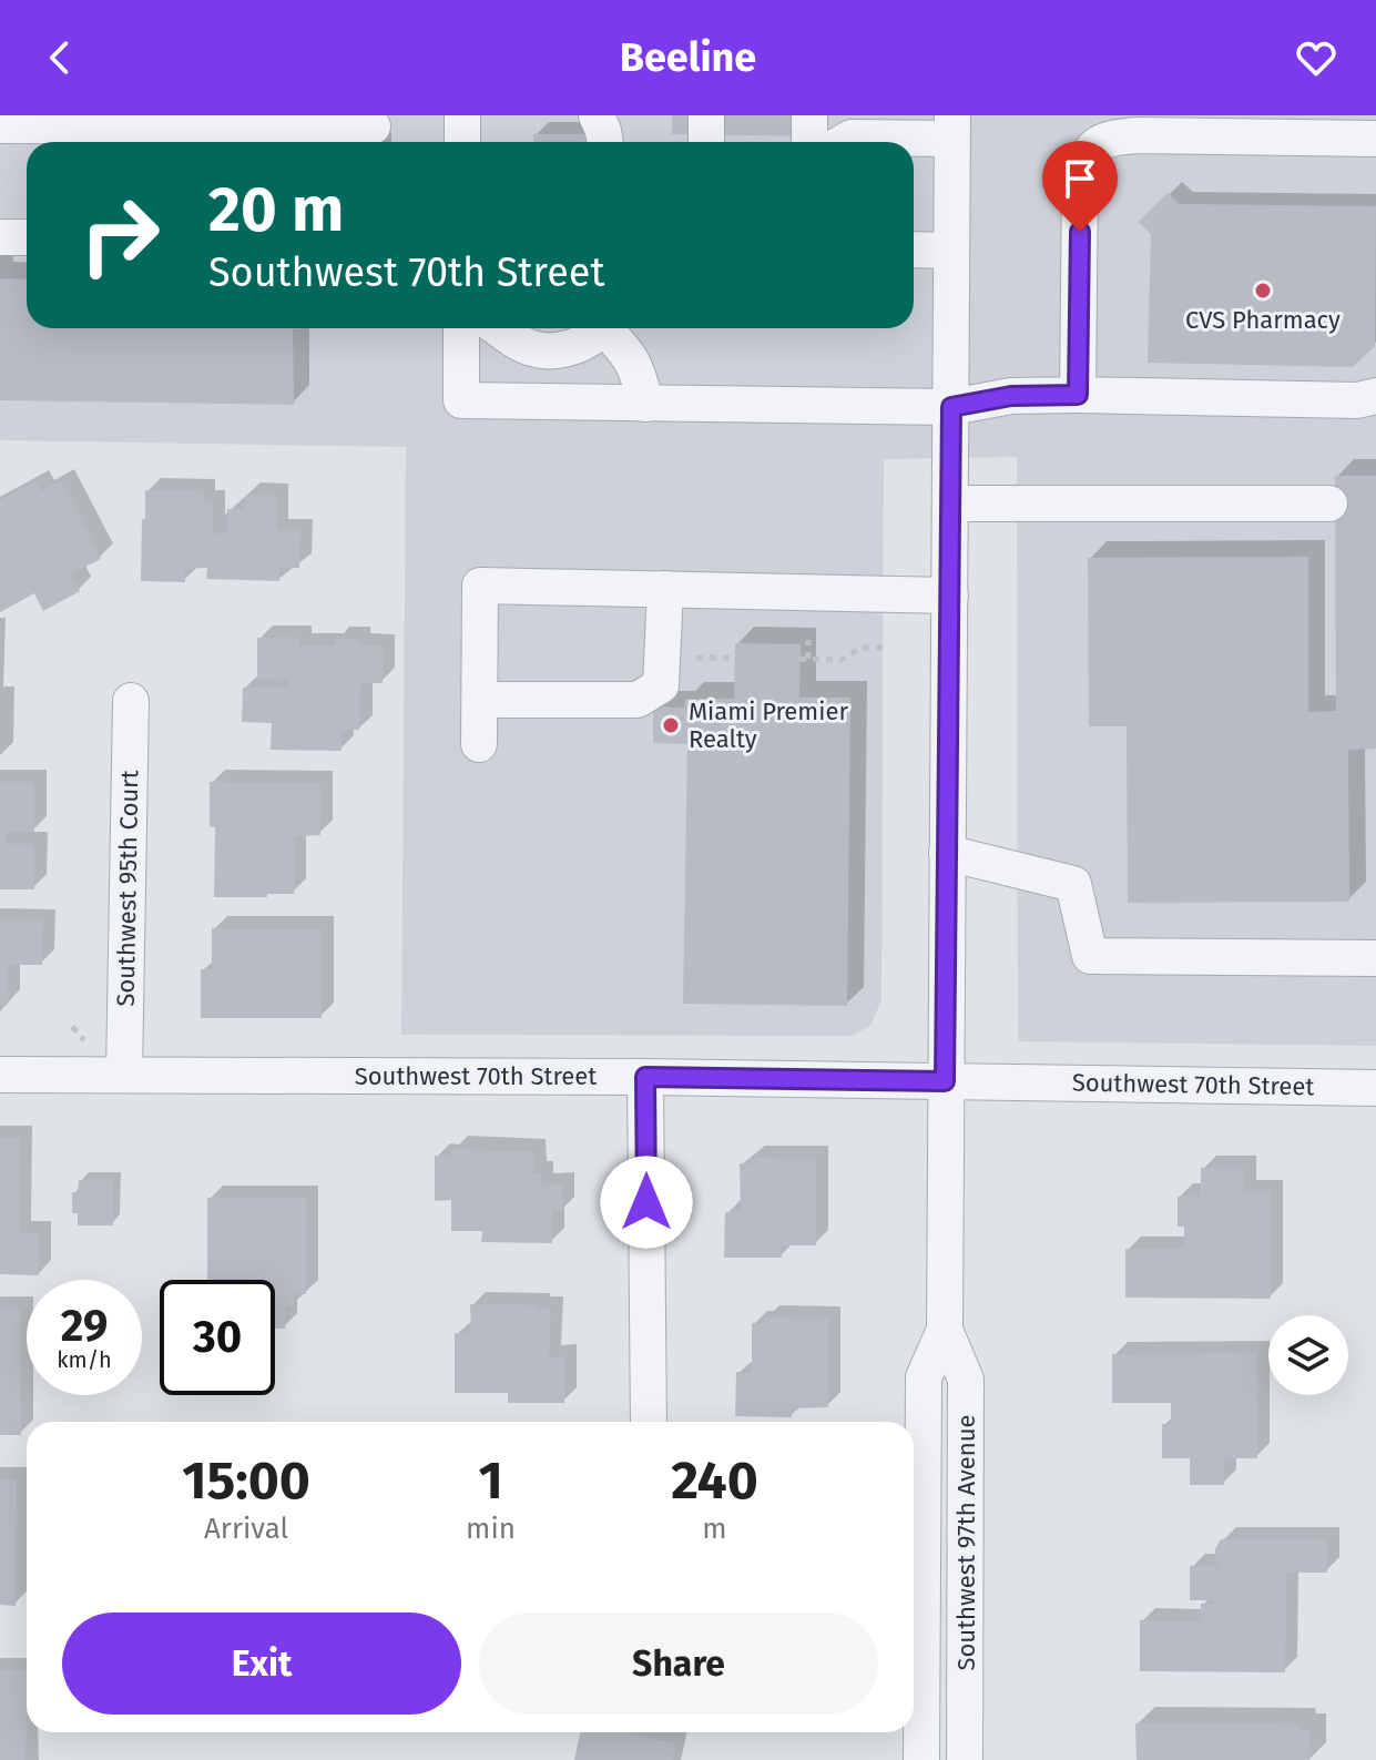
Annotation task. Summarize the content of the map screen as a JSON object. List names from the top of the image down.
{
  "streets": {
    "street": ["Southwest 95th Court", "Southwest 70th Street", "Southwest 97th Avenue"]
  },
  "crossings": [
    ["Southwest 95th Court", "Southwest 70th Street"],
    ["Southwest 70th Street", "Southwest 97th Avenue"]
  ],
  "places": ["CVS Pharmacy", "Miami Premier Realty"],
  "page": {
    "header": "Beeline",
    "turn": ["20 m", "Southwest 70th Street"],
    "speed": "29 km/h",
    "limit": "30",
    "eta": [
      "15:00",
      "Arrival",
      "1",
      "min",
      "240",
      "m"
    ],
    "buttons": ["Exit", "Share"]
  }
}
